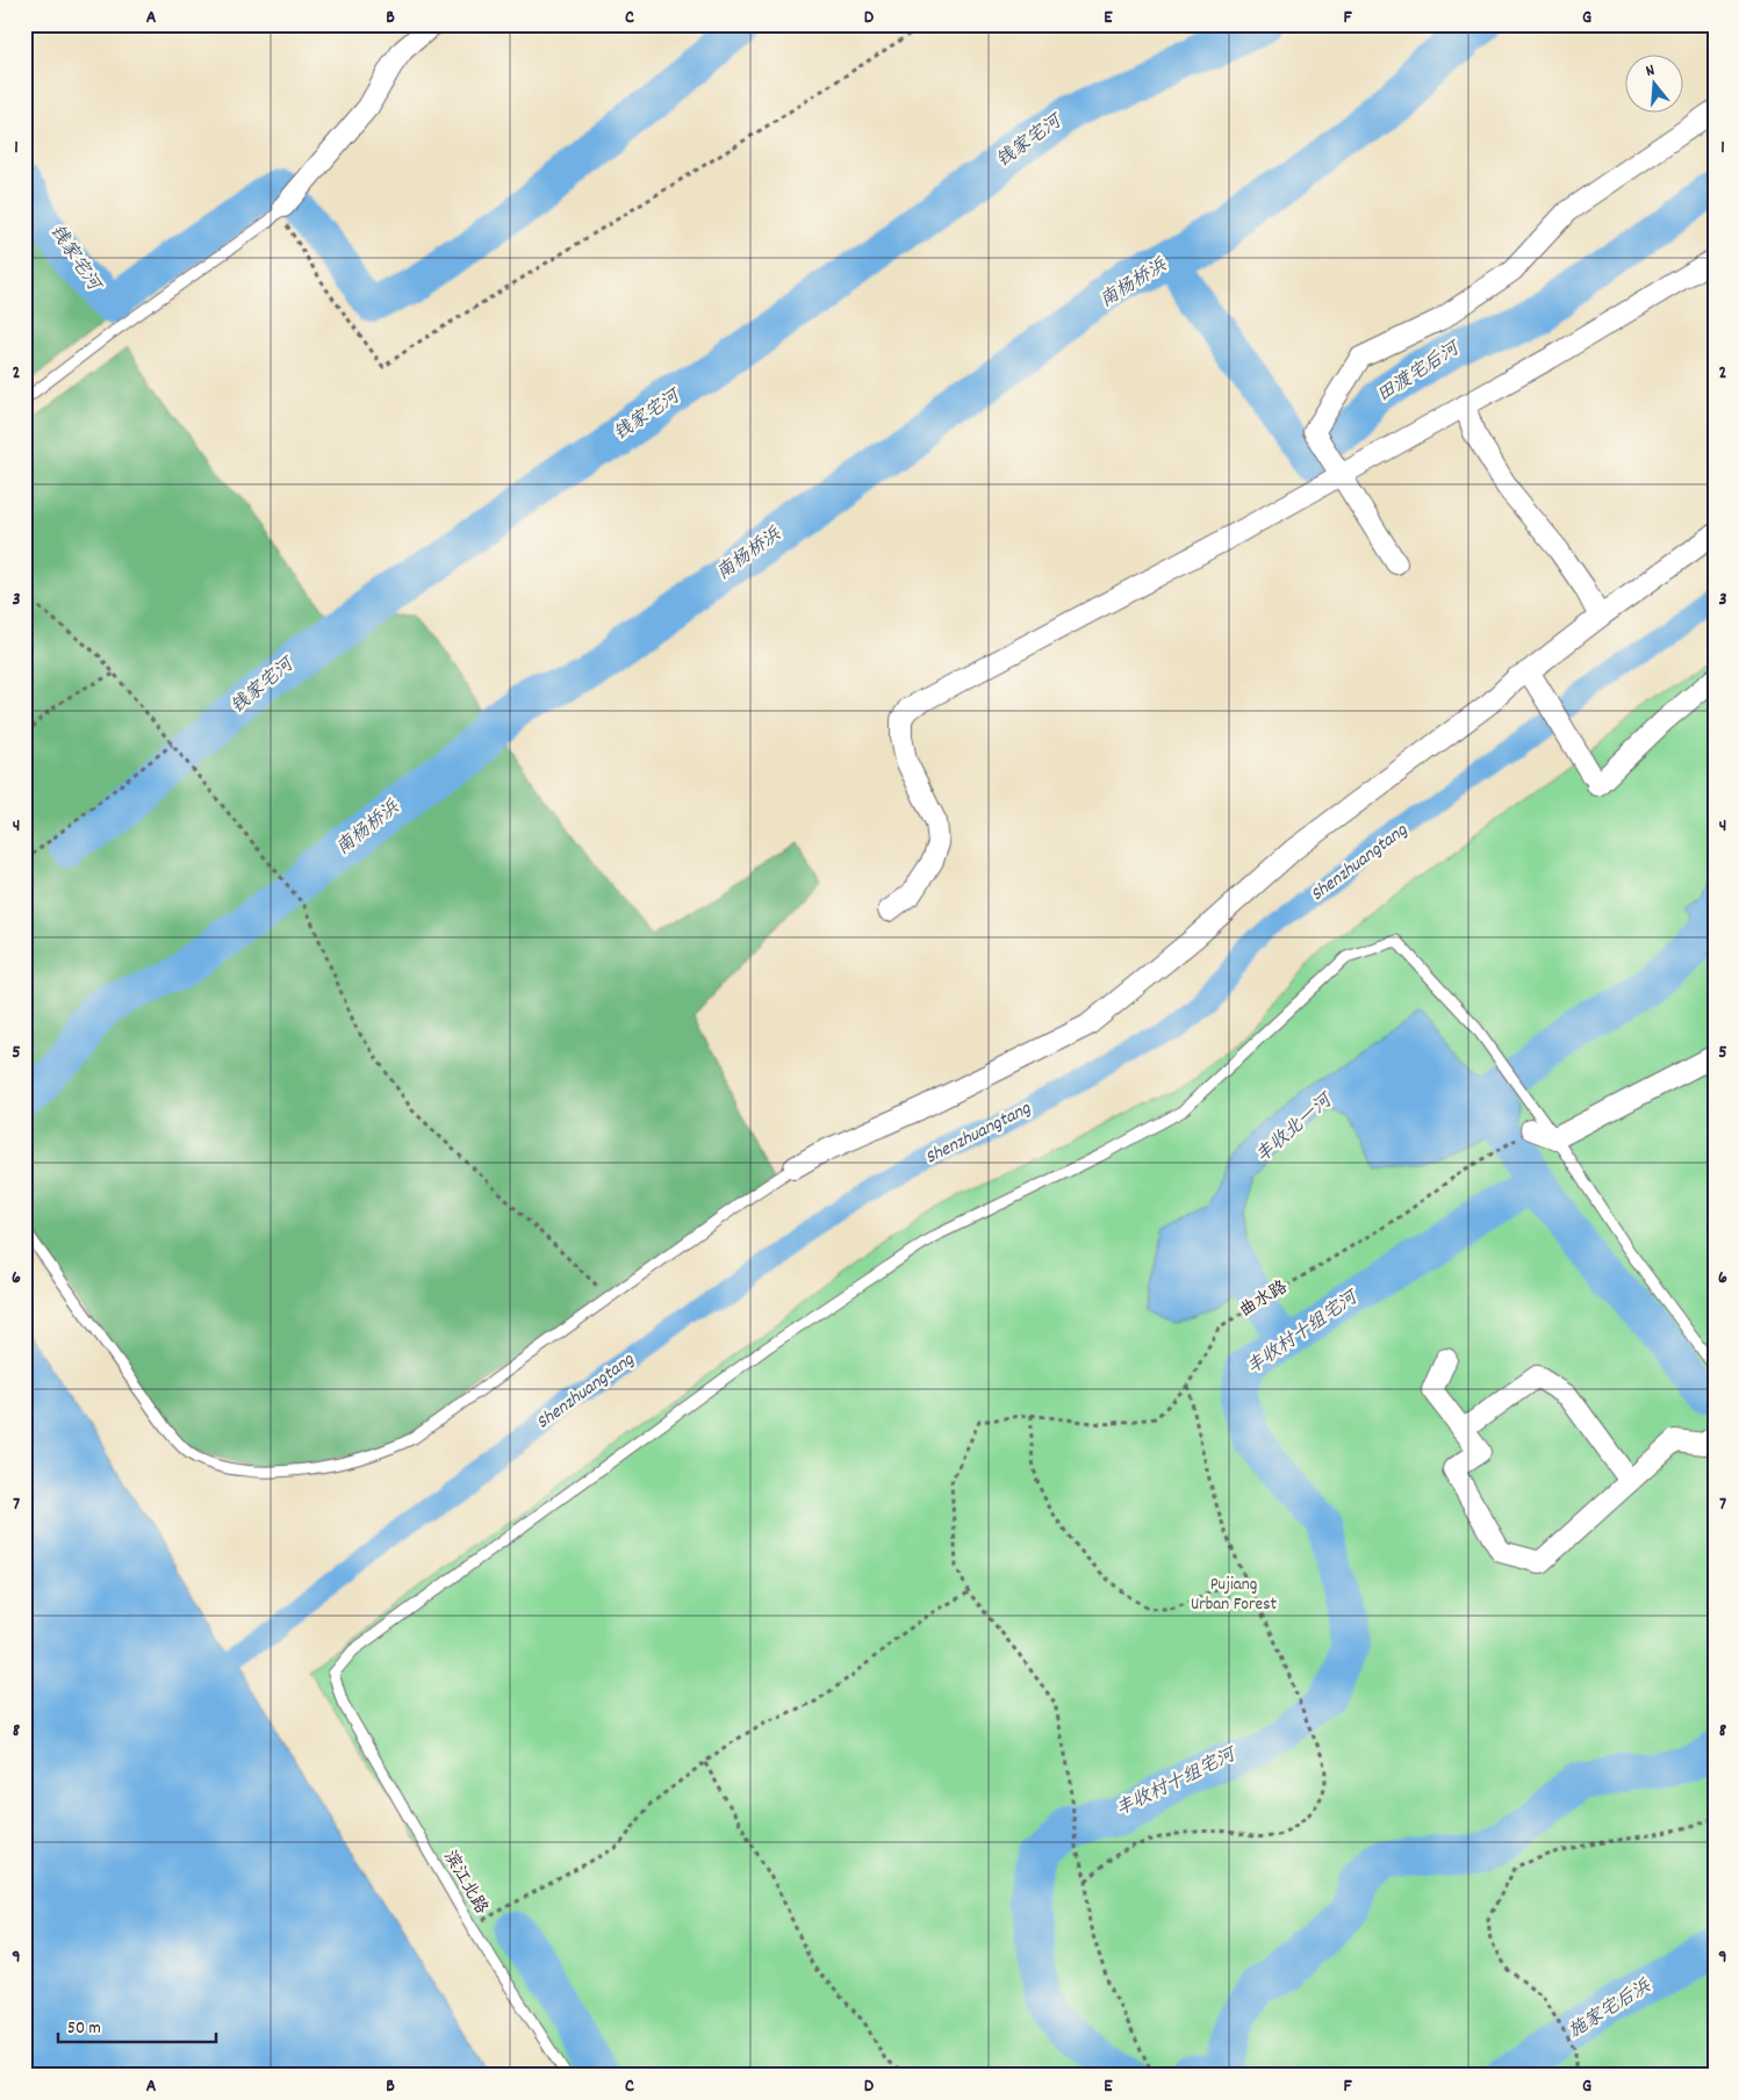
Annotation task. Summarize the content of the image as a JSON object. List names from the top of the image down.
{
  "streets": {
    "lane": ["滨江北路"],
    "path": ["曲水路"]
  },
  "water": [
    "钱家宅河",
    "南杨桥浜",
    "田渡宅后河",
    "Shenzhuangtang",
    "丰收北一河",
    "丰收村十组宅河",
    "施家宅后浜"
  ],
  "parks": ["Pujiang Urban Forest"],
  "scale_bar": "50 m",
  "north": "top",
  "grid": {
    "columns": [
      "A",
      "B",
      "C",
      "D",
      "E",
      "F",
      "G"
    ],
    "rows": [
      "1",
      "2",
      "3",
      "4",
      "5",
      "6",
      "7",
      "8",
      "9"
    ]
  }
}
